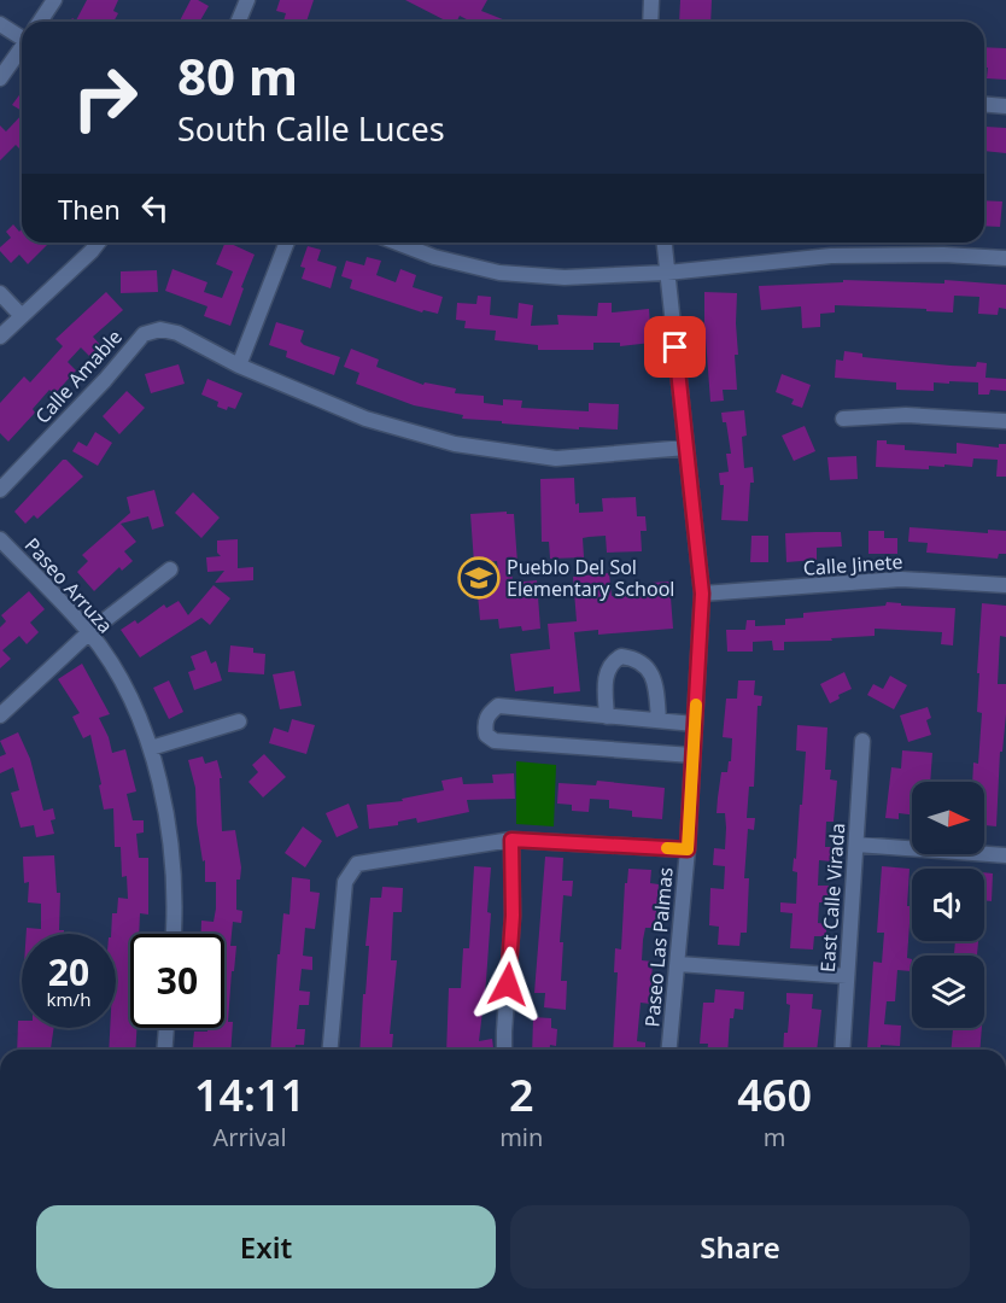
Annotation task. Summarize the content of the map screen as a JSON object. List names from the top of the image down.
{
  "streets": {
    "street": [
      "Calle Amable",
      "Calle Jinete",
      "Paseo Arruza",
      "East Calle Virada",
      "Paseo Las Palmas"
    ]
  },
  "crossings": [
    ["Calle Amable", "Paseo Las Palmas"],
    ["Calle Jinete", "Paseo Las Palmas"]
  ],
  "places": {
    "school or university": ["Pueblo Del Sol Elementary School"]
  },
  "north": "right",
  "page": {
    "turn": ["80 m", "South Calle Luces"],
    "then": "Then",
    "speed": "20 km/h",
    "limit": "30",
    "eta": [
      "14:11",
      "Arrival",
      "2",
      "min",
      "460",
      "m"
    ],
    "buttons": ["Exit", "Share"]
  }
}
